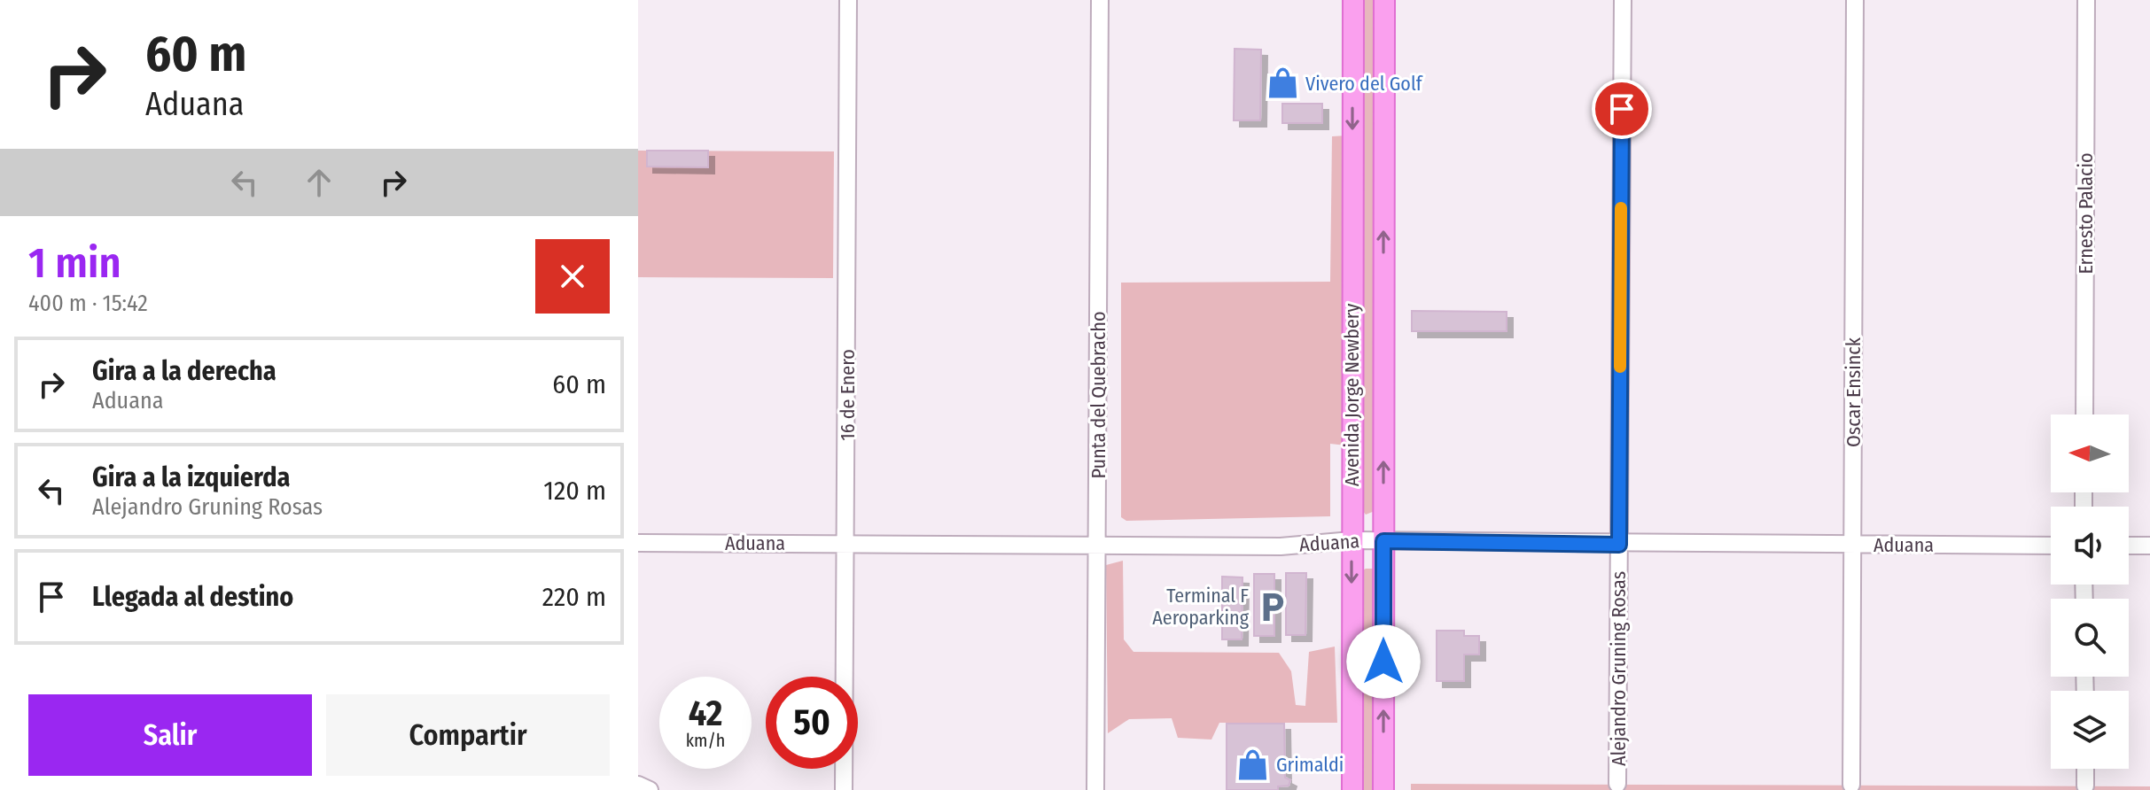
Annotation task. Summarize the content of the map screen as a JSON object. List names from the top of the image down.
{
  "streets": {
    "main road": ["Avenida Jorge Newbery"],
    "street": [
      "Ernesto Palacio",
      "Oscar Ensinck",
      "16 de Enero",
      "Punta del Quebracho",
      "Aduana",
      "Alejandro Gruning Rosas"
    ]
  },
  "crossings": [
    ["Oscar Ensinck", "Aduana"],
    ["16 de Enero", "Aduana"],
    ["Punta del Quebracho", "Aduana"],
    ["Avenida Jorge Newbery", "Aduana"],
    ["Aduana", "Alejandro Gruning Rosas"]
  ],
  "places": {
    "shop": ["Vivero del Golf", "Grimaldi"],
    "parking": ["Terminal F Aeroparking"]
  },
  "north": "left",
  "page": {
    "turn": ["60 m", "Aduana"],
    "heading": ["1 min", "400 m · 15:42"],
    "list": [
      {
        "name": "Gira a la derecha",
        "note": "Aduana",
        "value": "60 m"
      },
      {
        "name": "Gira a la izquierda",
        "note": "Alejandro Gruning Rosas",
        "value": "120 m"
      },
      {
        "name": "Llegada al destino",
        "value": "220 m"
      }
    ],
    "speed": "42 km/h",
    "limit": "50",
    "buttons": ["Salir", "Compartir"]
  }
}
